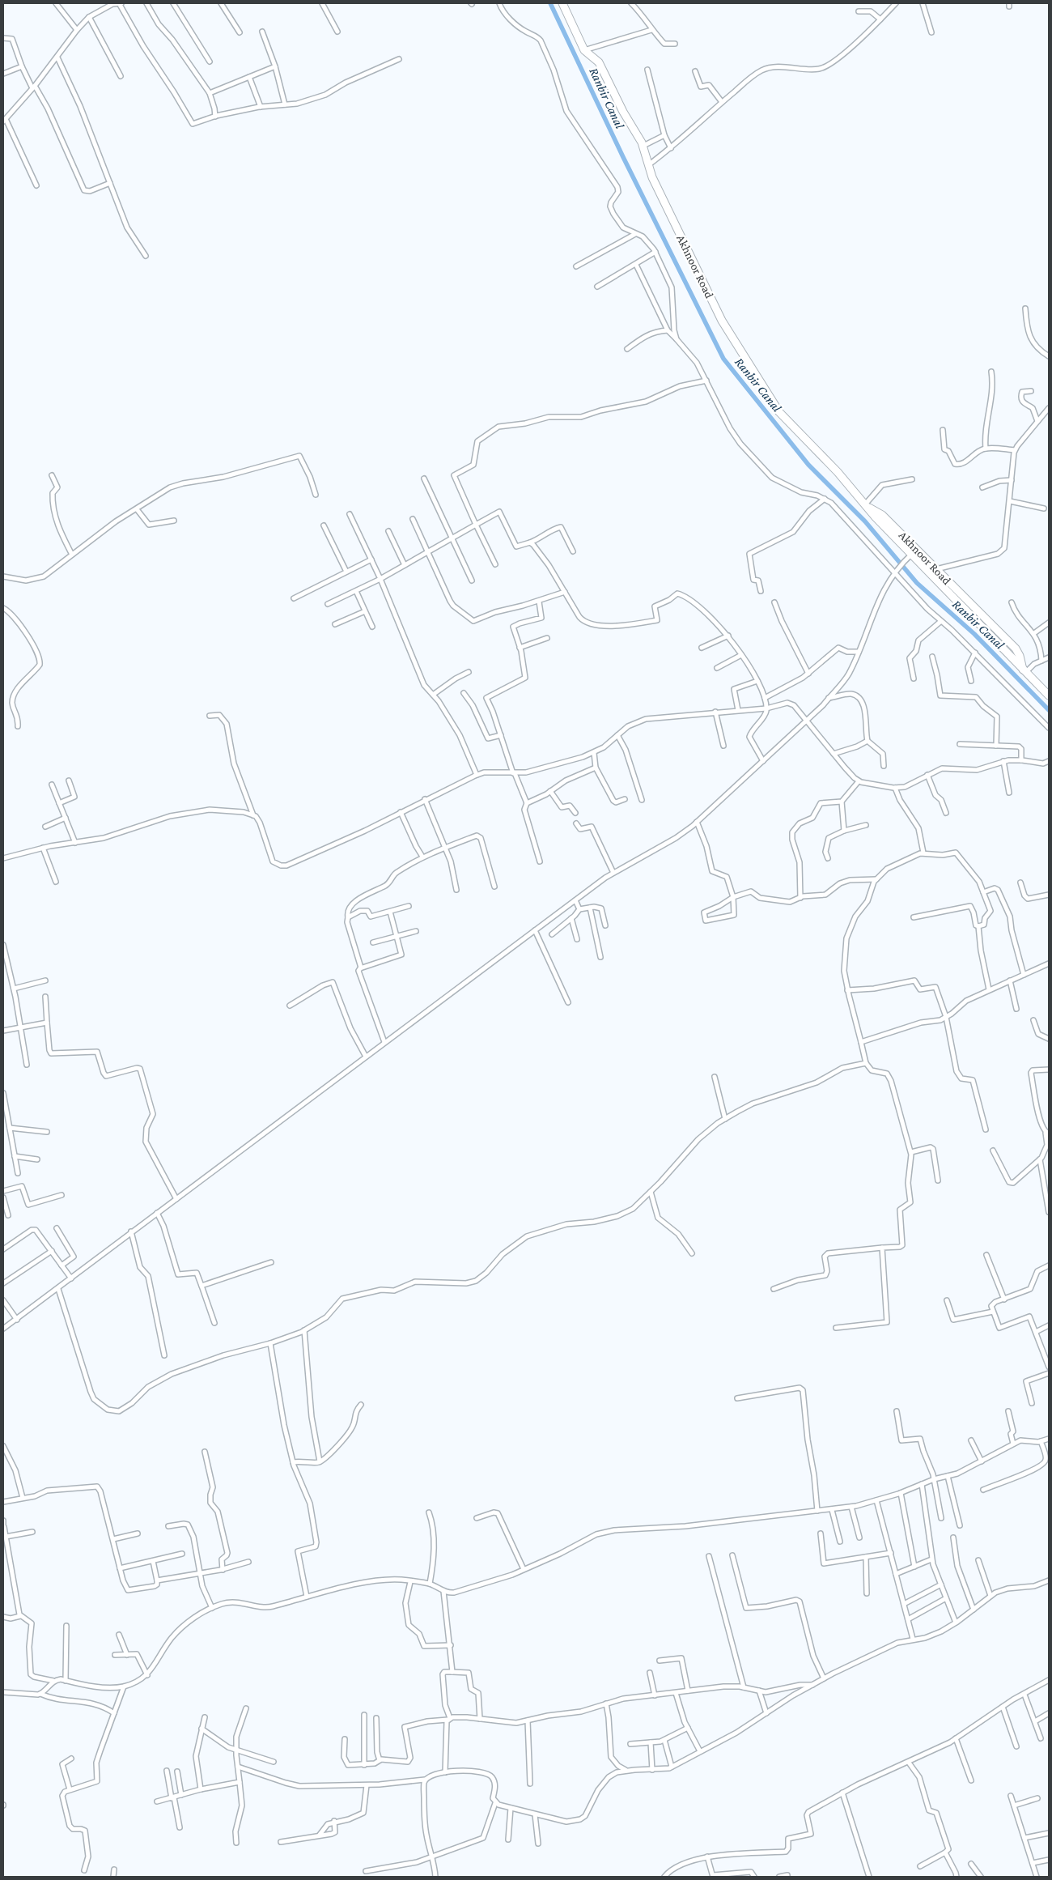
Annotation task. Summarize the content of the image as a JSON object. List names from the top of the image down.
{
  "streets": {
    "highway": ["Akhnoor Road"]
  },
  "water": ["Ranbir Canal"]
}
